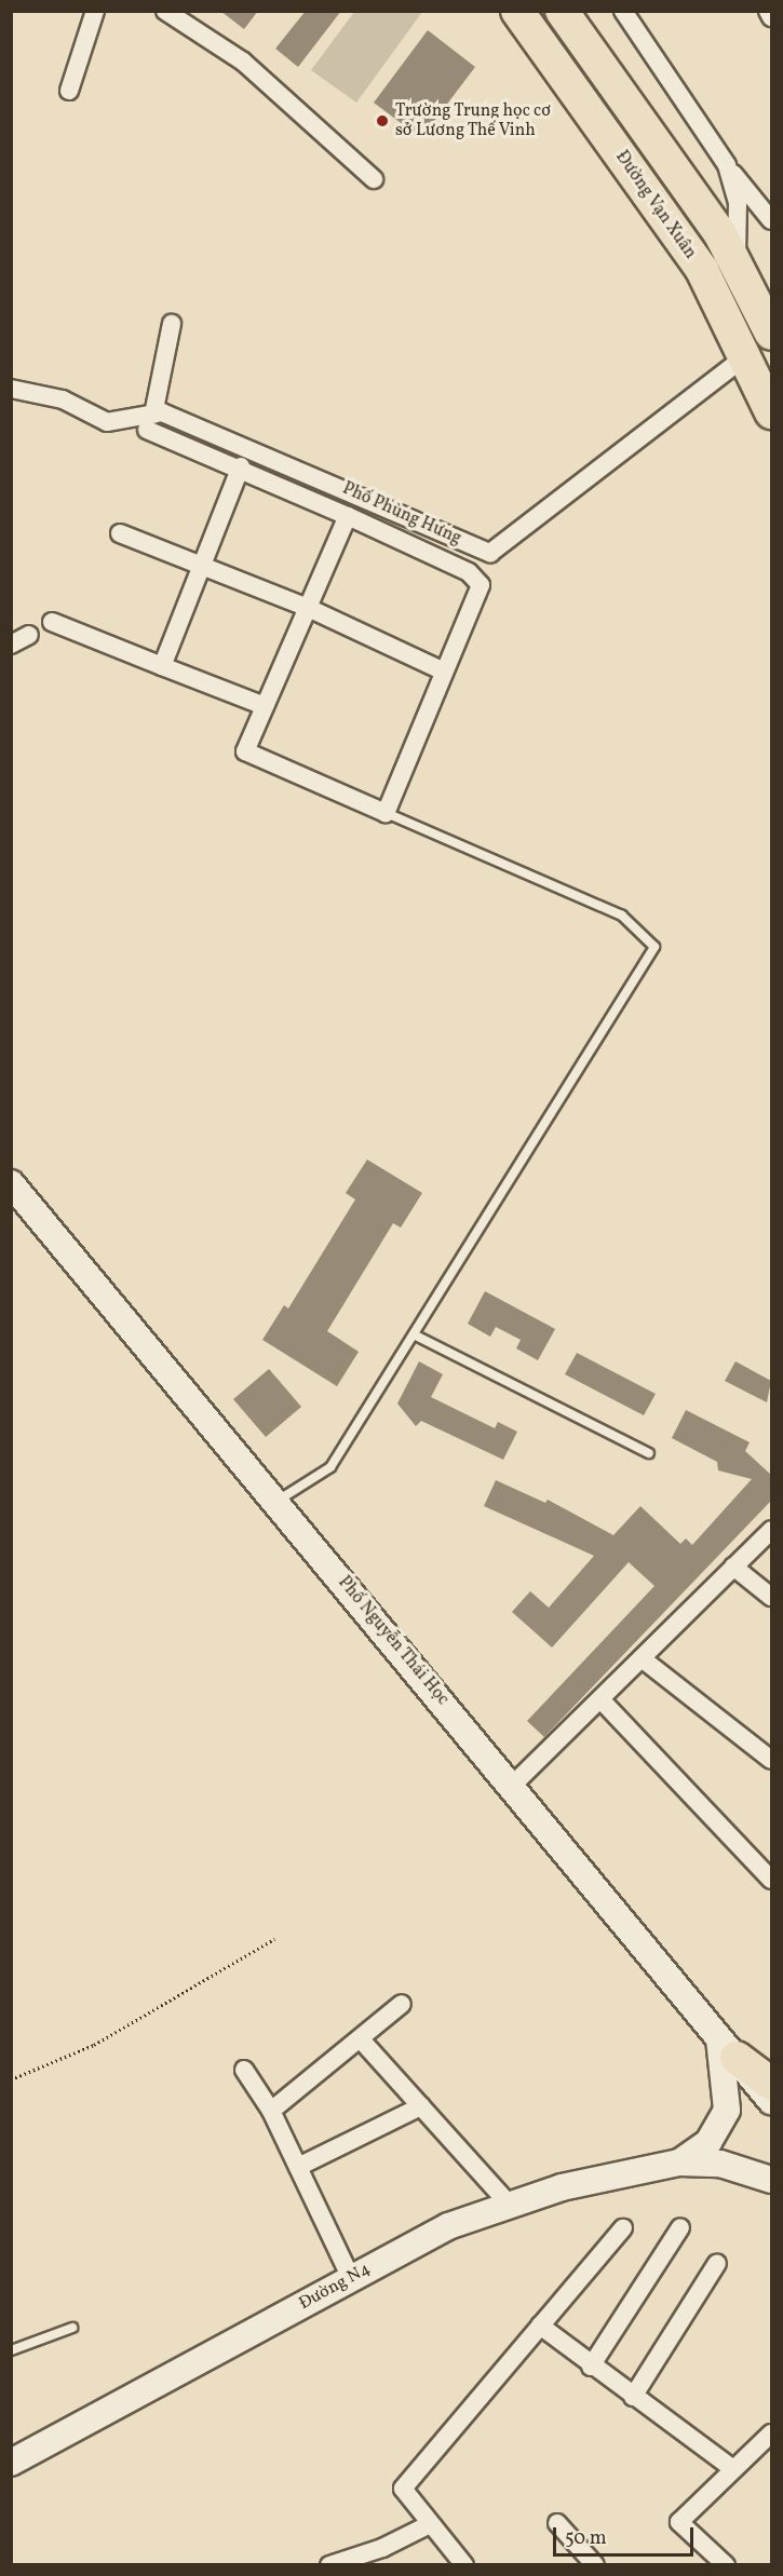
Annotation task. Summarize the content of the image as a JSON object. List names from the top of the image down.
{
  "streets": {
    "highway": ["Đường Vạn Xuân"],
    "main road": ["Phố Nguyễn Thái Học", "Đường N4"],
    "street": ["Phố Phùng Hưng"]
  },
  "crossings": [
    ["Đường Vạn Xuân", "Phố Phùng Hưng"]
  ],
  "places": ["Trường Trung học cơ sở Lương Thế Vinh"],
  "scale_bar": "50 m"
}
